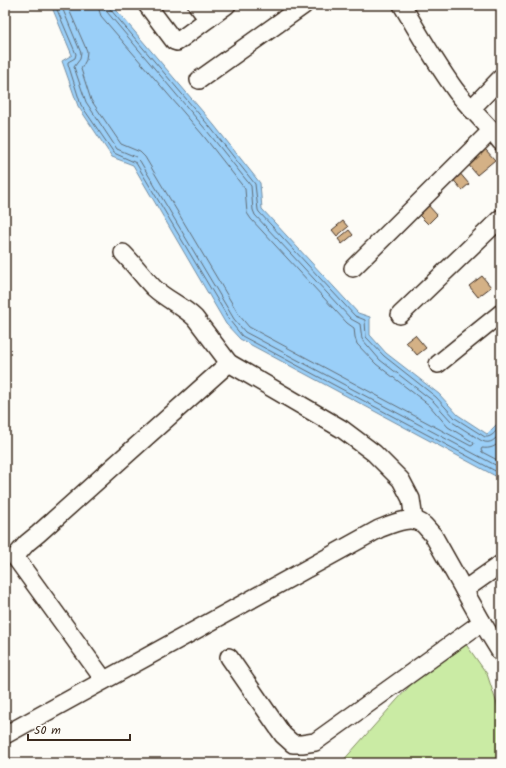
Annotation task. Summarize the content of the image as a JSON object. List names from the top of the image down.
{
  "scale_bar": "50 m"
}
